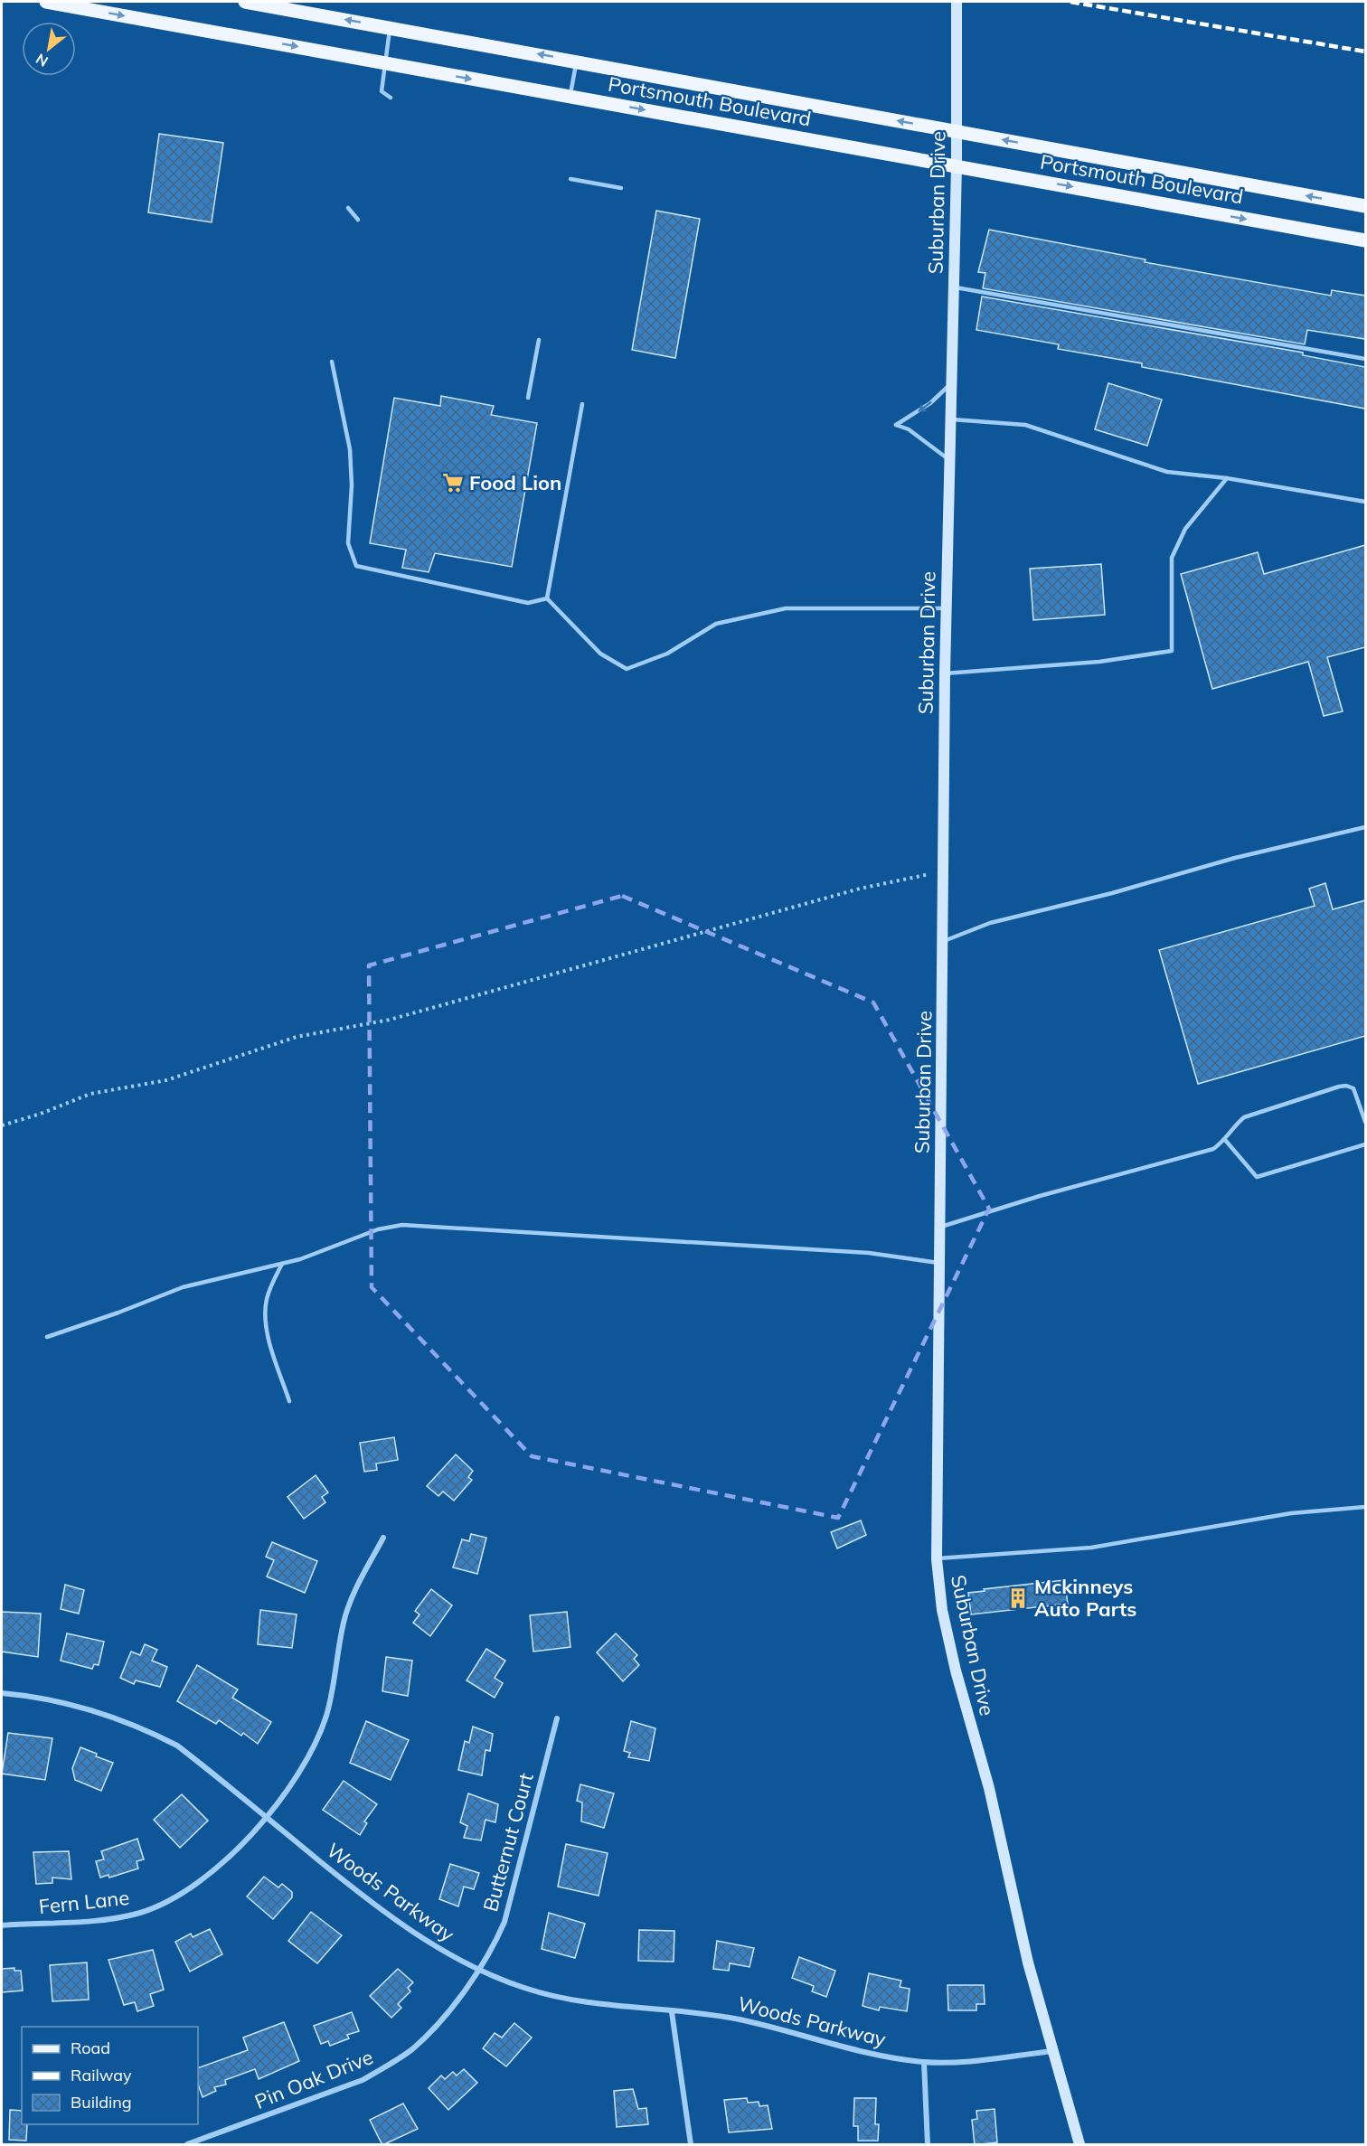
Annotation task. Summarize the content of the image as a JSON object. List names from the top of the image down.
{
  "streets": {
    "main road": ["Portsmouth Boulevard", "Suburban Drive"],
    "street": [
      "Butternut Court",
      "Woods Parkway",
      "Fern Lane",
      "Pin Oak Drive"
    ]
  },
  "crossings": [
    ["Portsmouth Boulevard", "Suburban Drive"],
    ["Suburban Drive", "Woods Parkway"],
    ["Butternut Court", "Woods Parkway"],
    ["Butternut Court", "Pin Oak Drive"],
    ["Woods Parkway", "Fern Lane"],
    ["Woods Parkway", "Pin Oak Drive"]
  ],
  "places": {
    "supermarket": ["Food Lion"],
    "building": ["Mckinneys Auto Parts"]
  },
  "legend": ["Road", "Railway", "Building"],
  "north": "bottom left"
}
